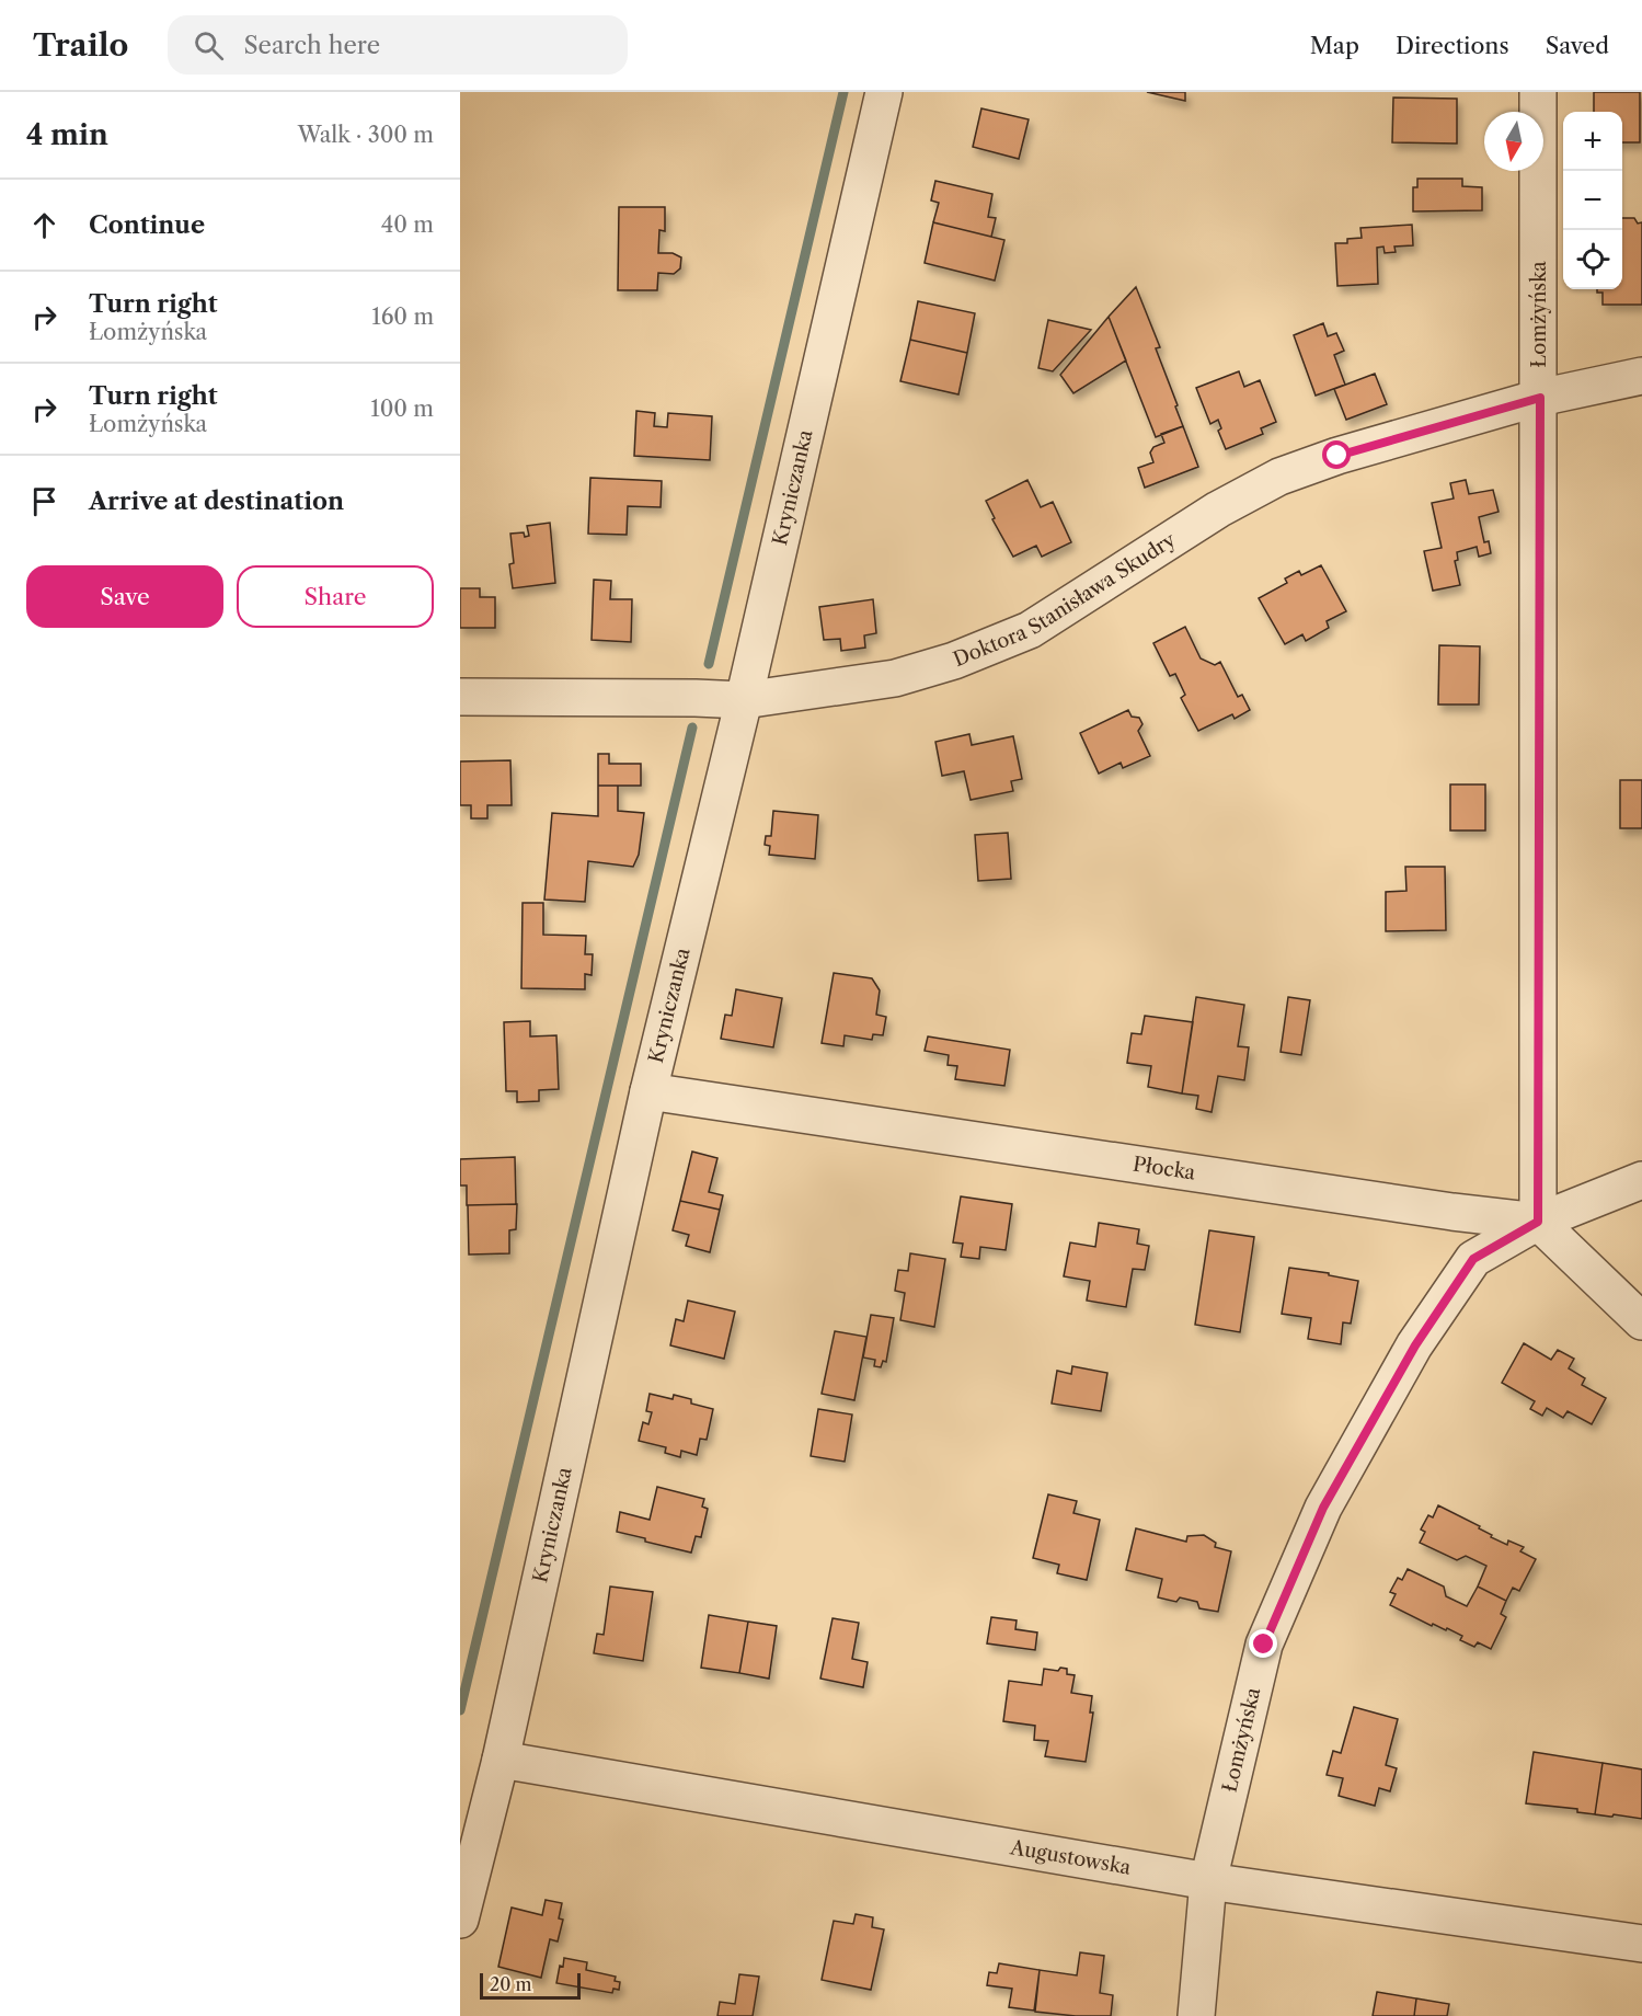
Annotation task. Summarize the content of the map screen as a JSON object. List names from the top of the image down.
{
  "streets": {
    "street": [
      "Łomżyńska",
      "Kryniczanka",
      "Doktora Stanisława Skudry",
      "Płocka",
      "Augustowska"
    ]
  },
  "crossings": [
    ["Łomżyńska", "Doktora Stanisława Skudry"],
    ["Łomżyńska", "Płocka"],
    ["Łomżyńska", "Augustowska"],
    ["Kryniczanka", "Doktora Stanisława Skudry"],
    ["Kryniczanka", "Płocka"],
    ["Kryniczanka", "Augustowska"]
  ],
  "scale_bar": "20 m",
  "north": "bottom",
  "page": {
    "header": "Trailo",
    "search": "Search here",
    "nav": ["Map", "Directions", "Saved"],
    "heading": ["4 min", "Walk · 300 m"],
    "map_buttons": ["+", "−"],
    "list": [
      ["Continue", "40 m"],
      ["Turn right", "Łomżyńska", "160 m"],
      ["Turn right", "Łomżyńska", "100 m"],
      "Arrive at destination"
    ],
    "buttons": ["Save", "Share"],
    "scale": "20 m"
  }
}
